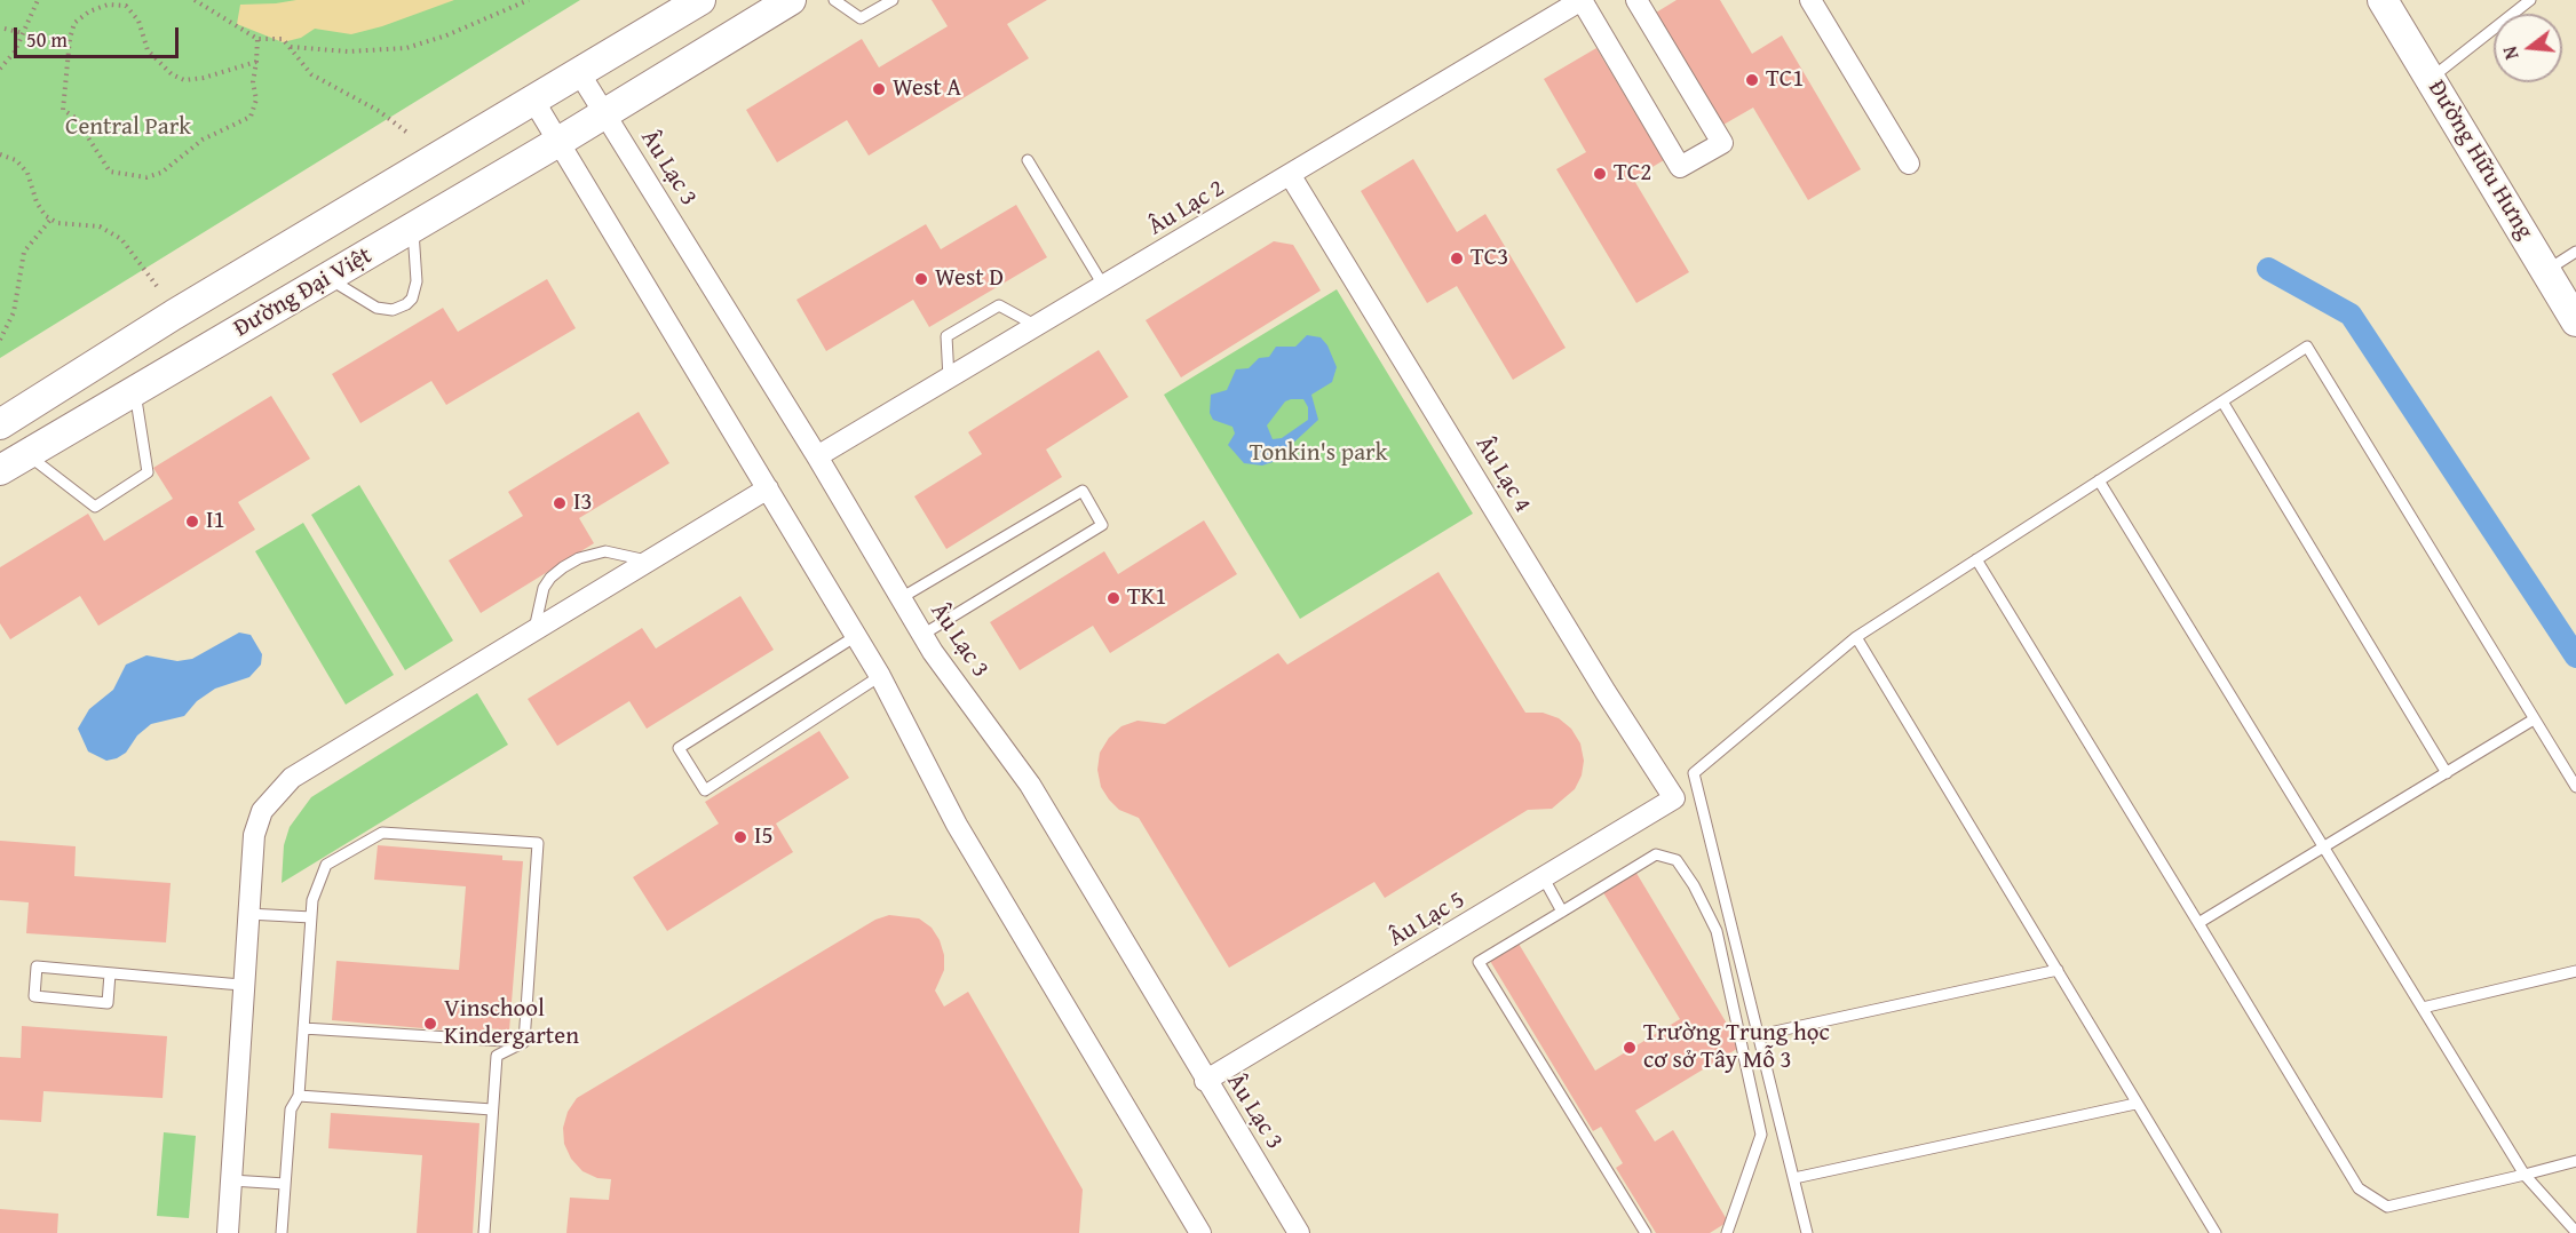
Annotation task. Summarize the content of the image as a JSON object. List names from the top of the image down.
{
  "streets": {
    "street": [
      "Đường Hữu Hưng",
      "Âu Lạc 3",
      "Âu Lạc 2",
      "Đường Đại Việt",
      "Âu Lạc 4",
      "Âu Lạc 5"
    ]
  },
  "crossings": [
    ["Âu Lạc 3", "Âu Lạc 2"],
    ["Âu Lạc 3", "Đường Đại Việt"],
    ["Âu Lạc 3", "Âu Lạc 5"],
    ["Âu Lạc 2", "Âu Lạc 4"],
    ["Âu Lạc 4", "Âu Lạc 5"]
  ],
  "parks": ["Central Park", "Tonkin's park"],
  "places": [
    "TC1",
    "West A",
    "TC2",
    "TC3",
    "West D",
    "I3",
    "I1",
    "TK1",
    "I5",
    "Vinschool Kindergarten",
    "Trường Trung học cơ sở Tây Mỗ 3"
  ],
  "scale_bar": "50 m",
  "north": "left"
}
